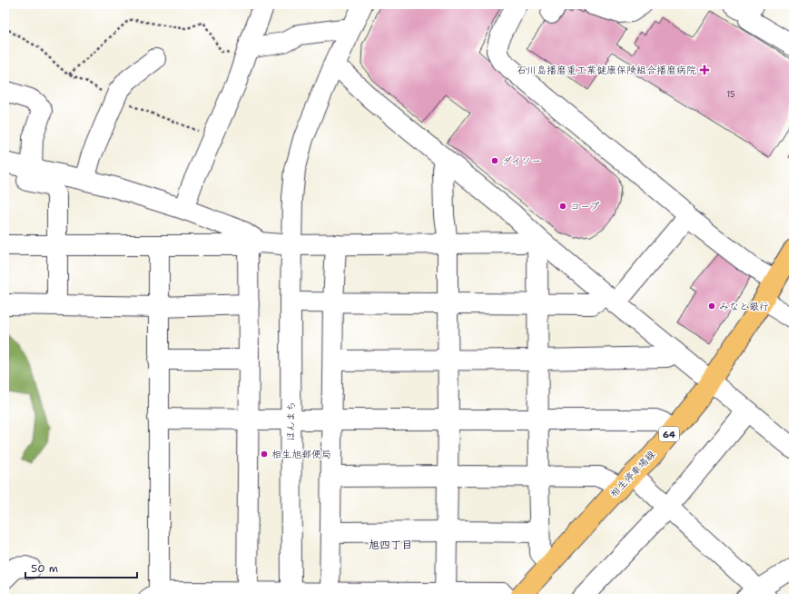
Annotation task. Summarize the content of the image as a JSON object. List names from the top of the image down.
{
  "streets": {
    "main road": ["64", "相生停車場線"],
    "street": ["ほんまち"]
  },
  "districts": ["旭四丁目"],
  "places": {
    "health": ["石川島播磨重工業健康保険組合播磨病院"],
    "other": [
      "ダイソー",
      "コープ",
      "みなと銀行",
      "相生旭郵便局"
    ]
  },
  "house_numbers": ["15"],
  "scale_bar": "50 m"
}
